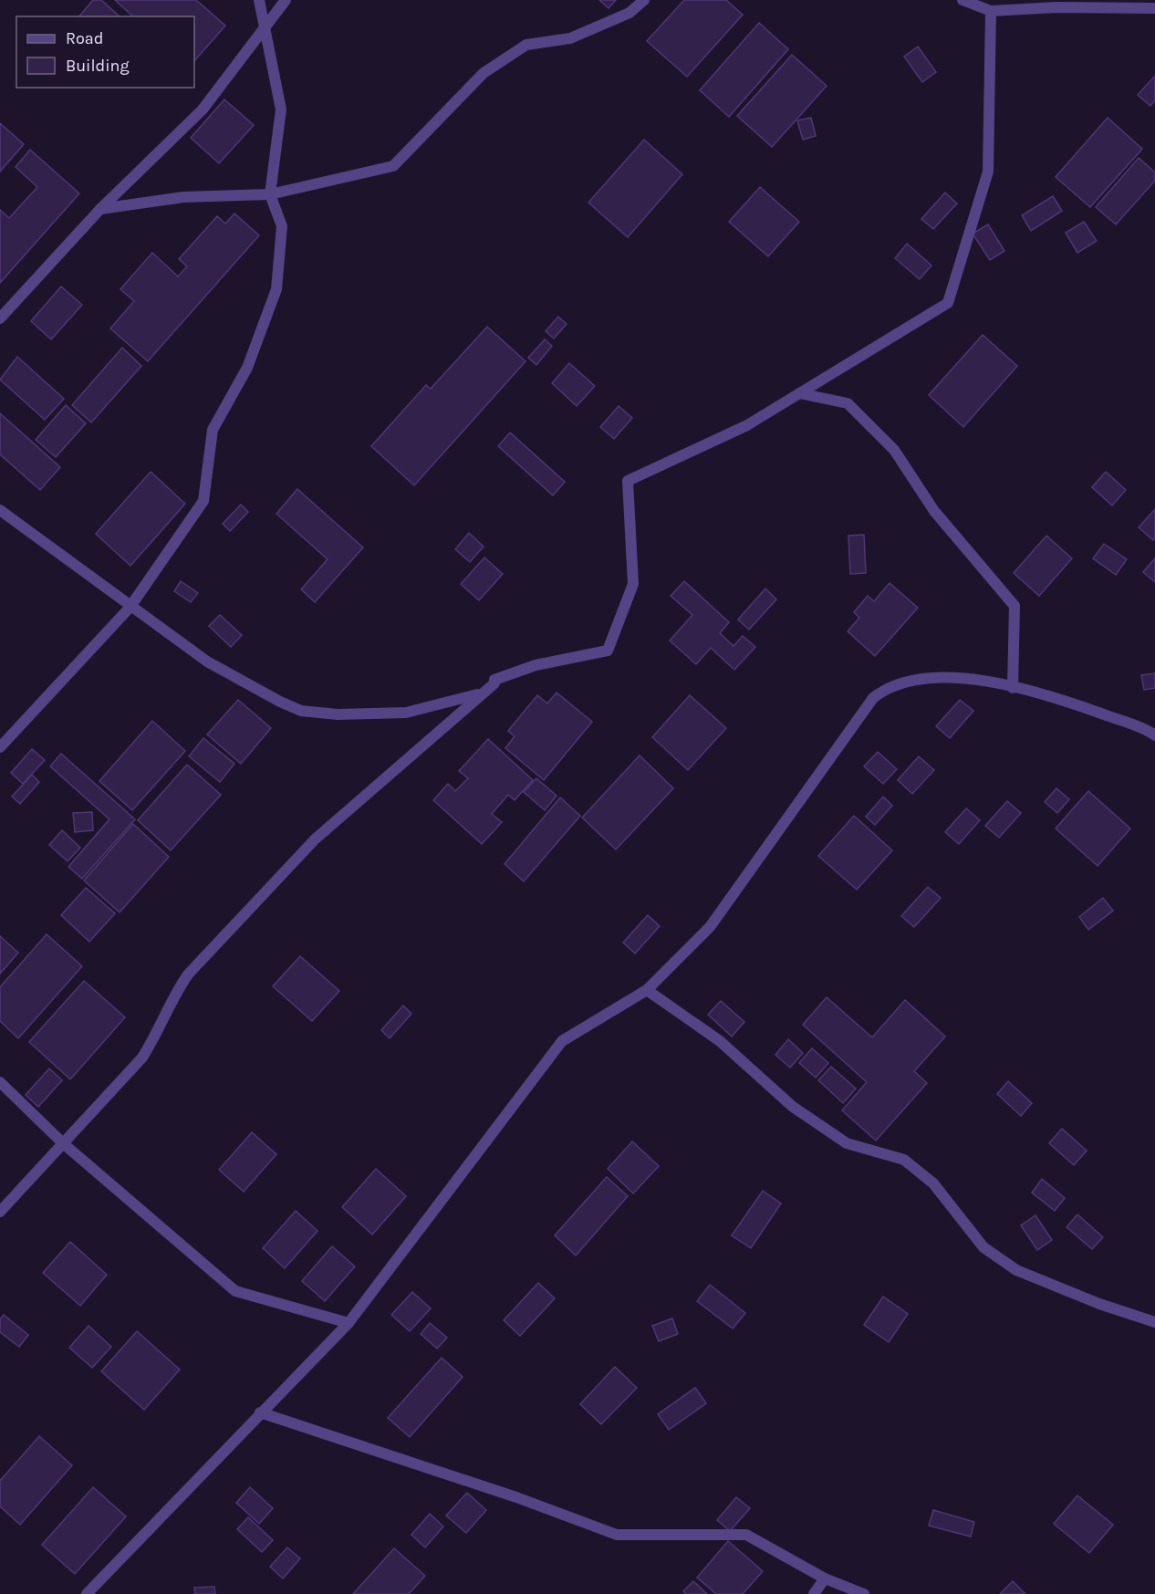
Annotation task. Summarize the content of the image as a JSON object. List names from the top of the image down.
{
  "legend": ["Road", "Building"]
}
